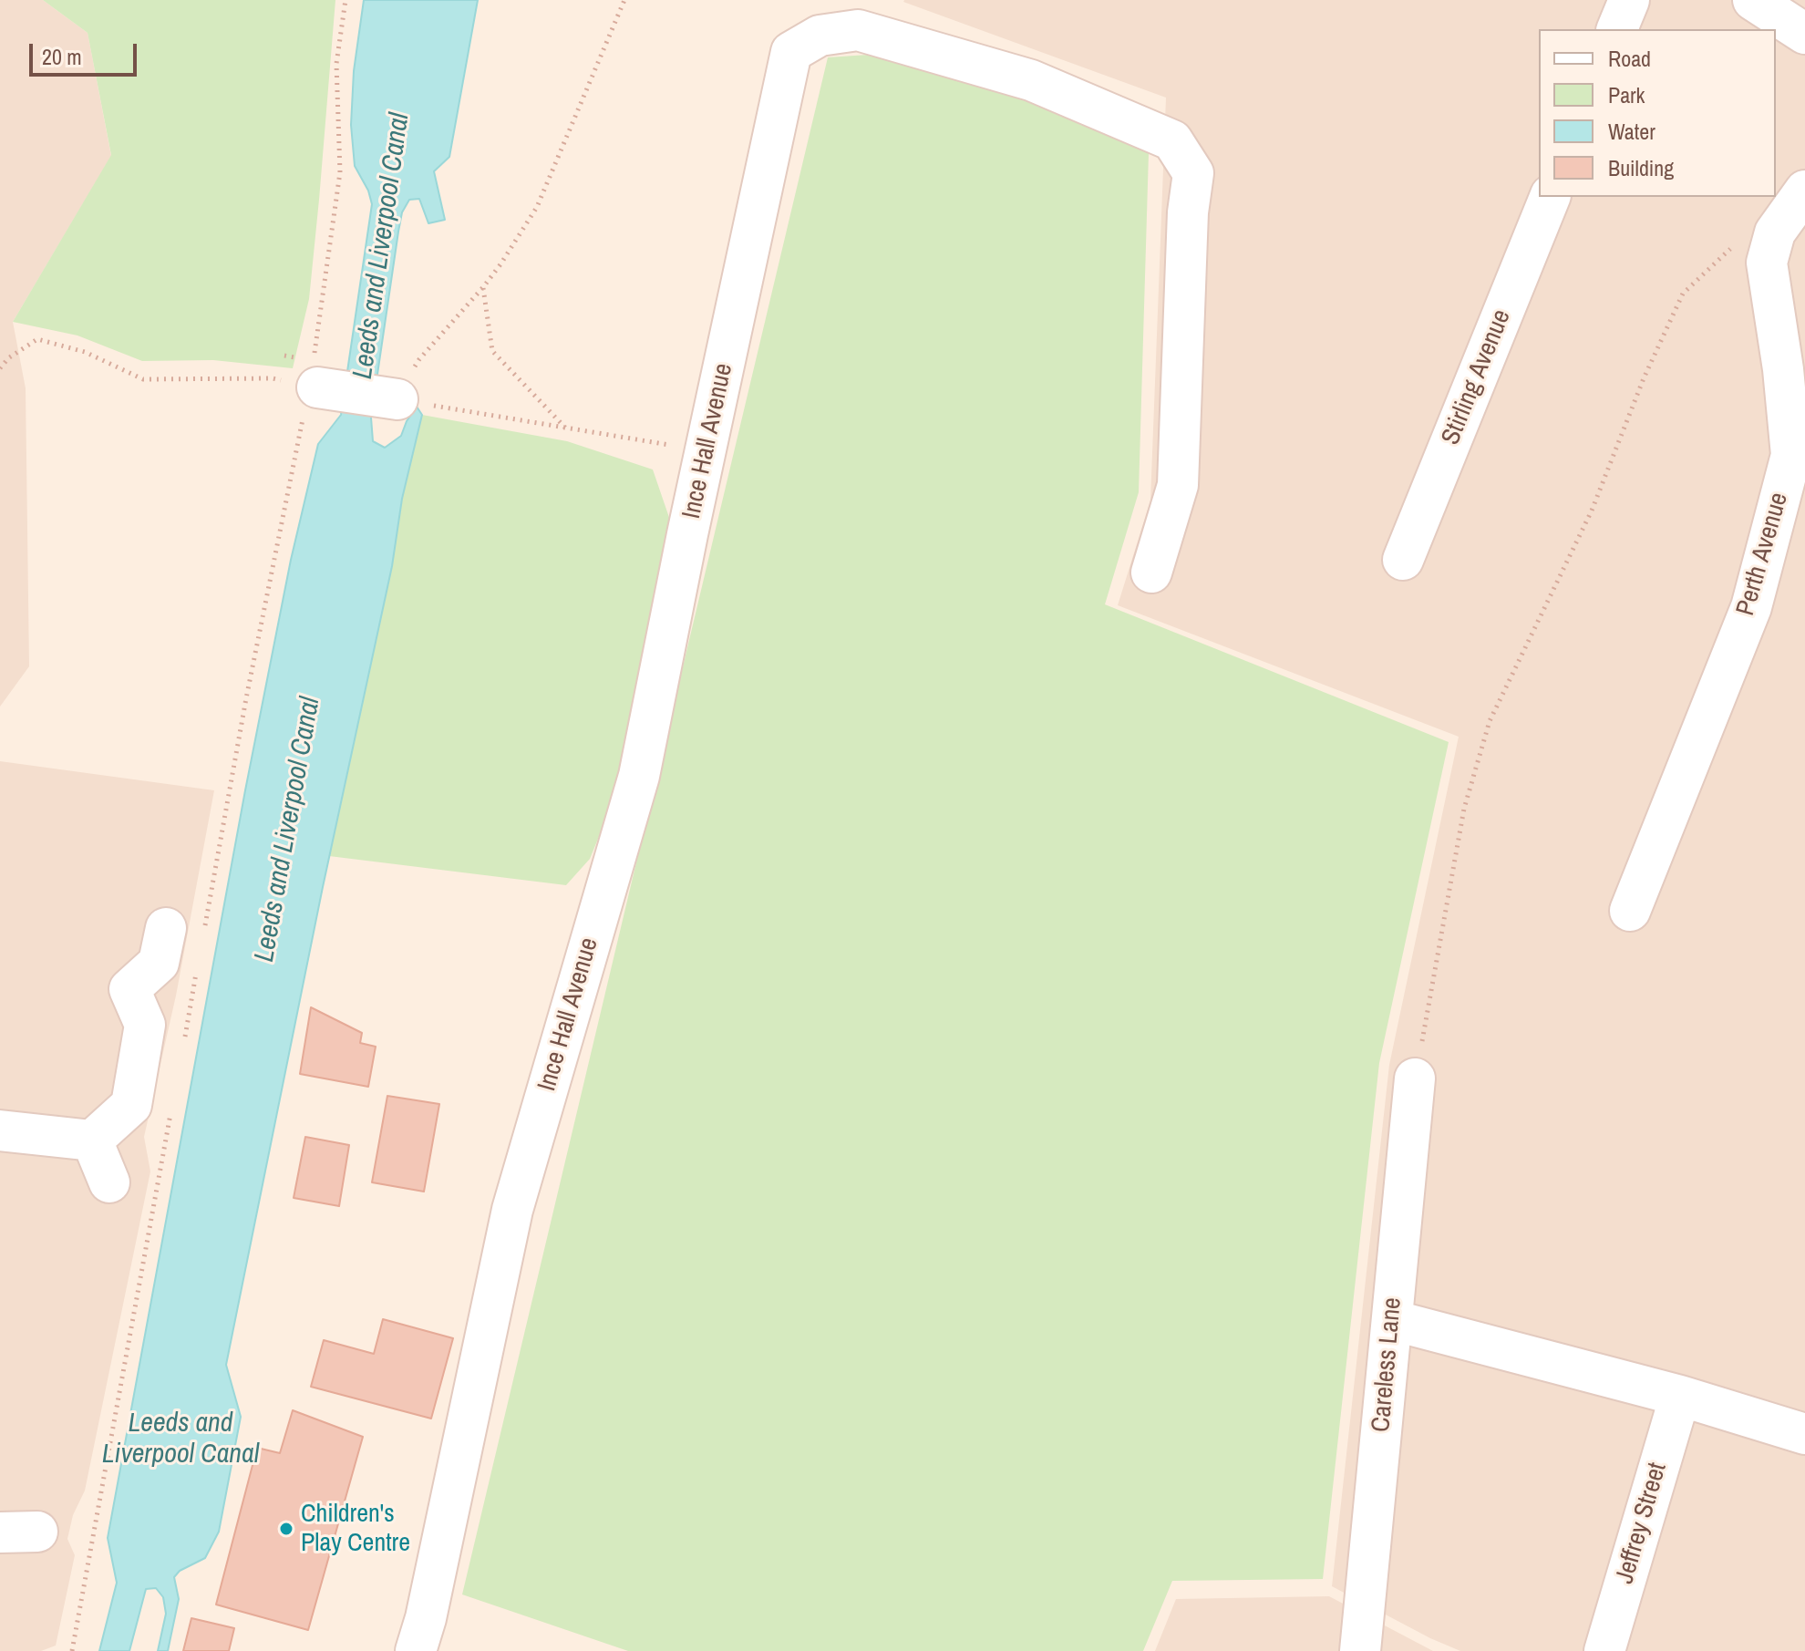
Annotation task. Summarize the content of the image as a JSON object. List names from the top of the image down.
{
  "streets": {
    "street": [
      "Stirling Avenue",
      "Ince Hall Avenue",
      "Perth Avenue",
      "Careless Lane",
      "Jeffrey Street"
    ]
  },
  "water": ["Leeds and Liverpool Canal"],
  "places": ["Children's Play Centre"],
  "legend": [
    "Road",
    "Park",
    "Water",
    "Building"
  ],
  "scale_bar": "20 m"
}
